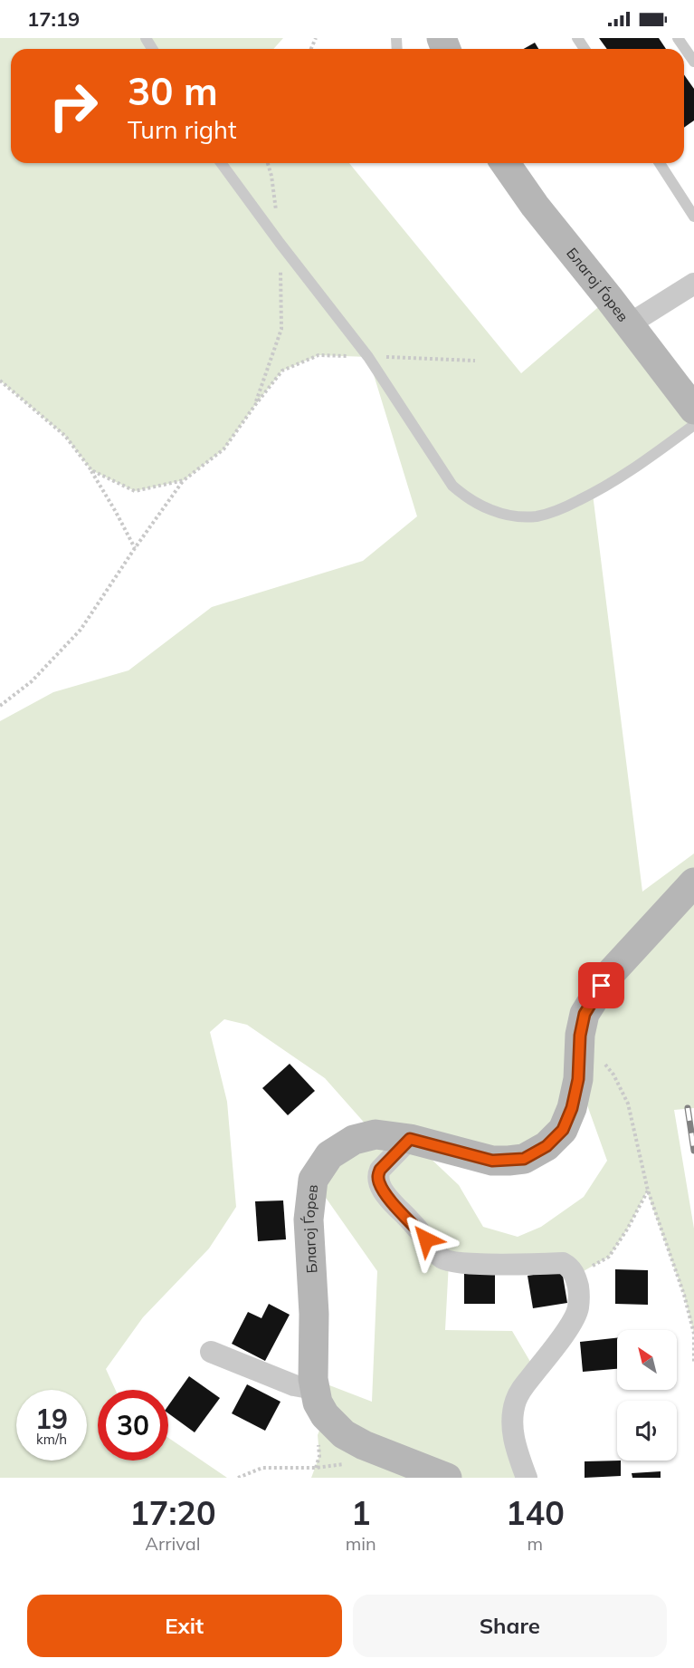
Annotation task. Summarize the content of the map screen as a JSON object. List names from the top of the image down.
{
  "streets": {
    "main road": ["Благој Ѓорев"]
  },
  "north": "top left",
  "page": {
    "status": "17:19",
    "turn": ["30 m", "Turn right"],
    "speed": "19 km/h",
    "limit": "30",
    "eta": [
      "17:20",
      "Arrival",
      "1",
      "min",
      "140",
      "m"
    ],
    "buttons": ["Exit", "Share"]
  }
}
